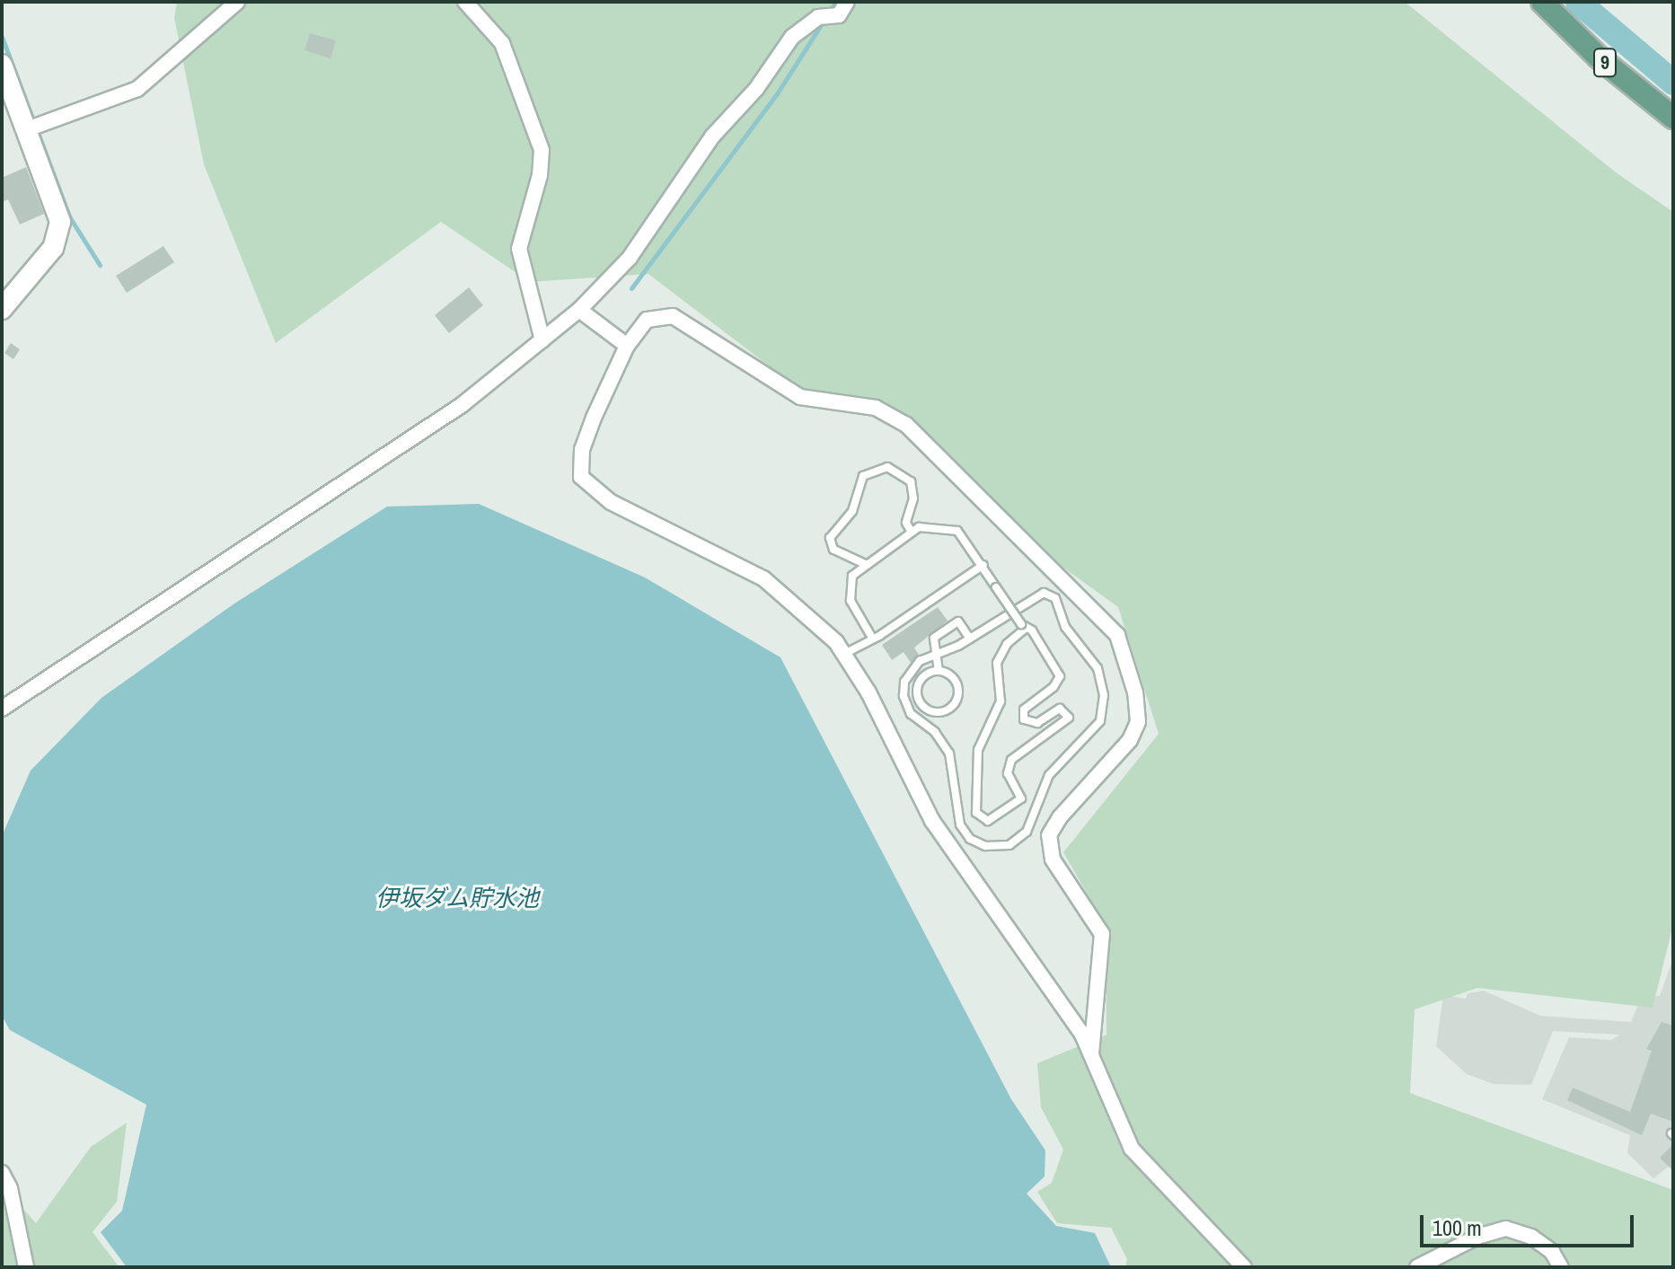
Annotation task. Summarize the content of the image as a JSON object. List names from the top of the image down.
{
  "streets": {
    "main road": ["9"]
  },
  "water": ["伊坂ダム貯水池"],
  "scale_bar": "100 m"
}
